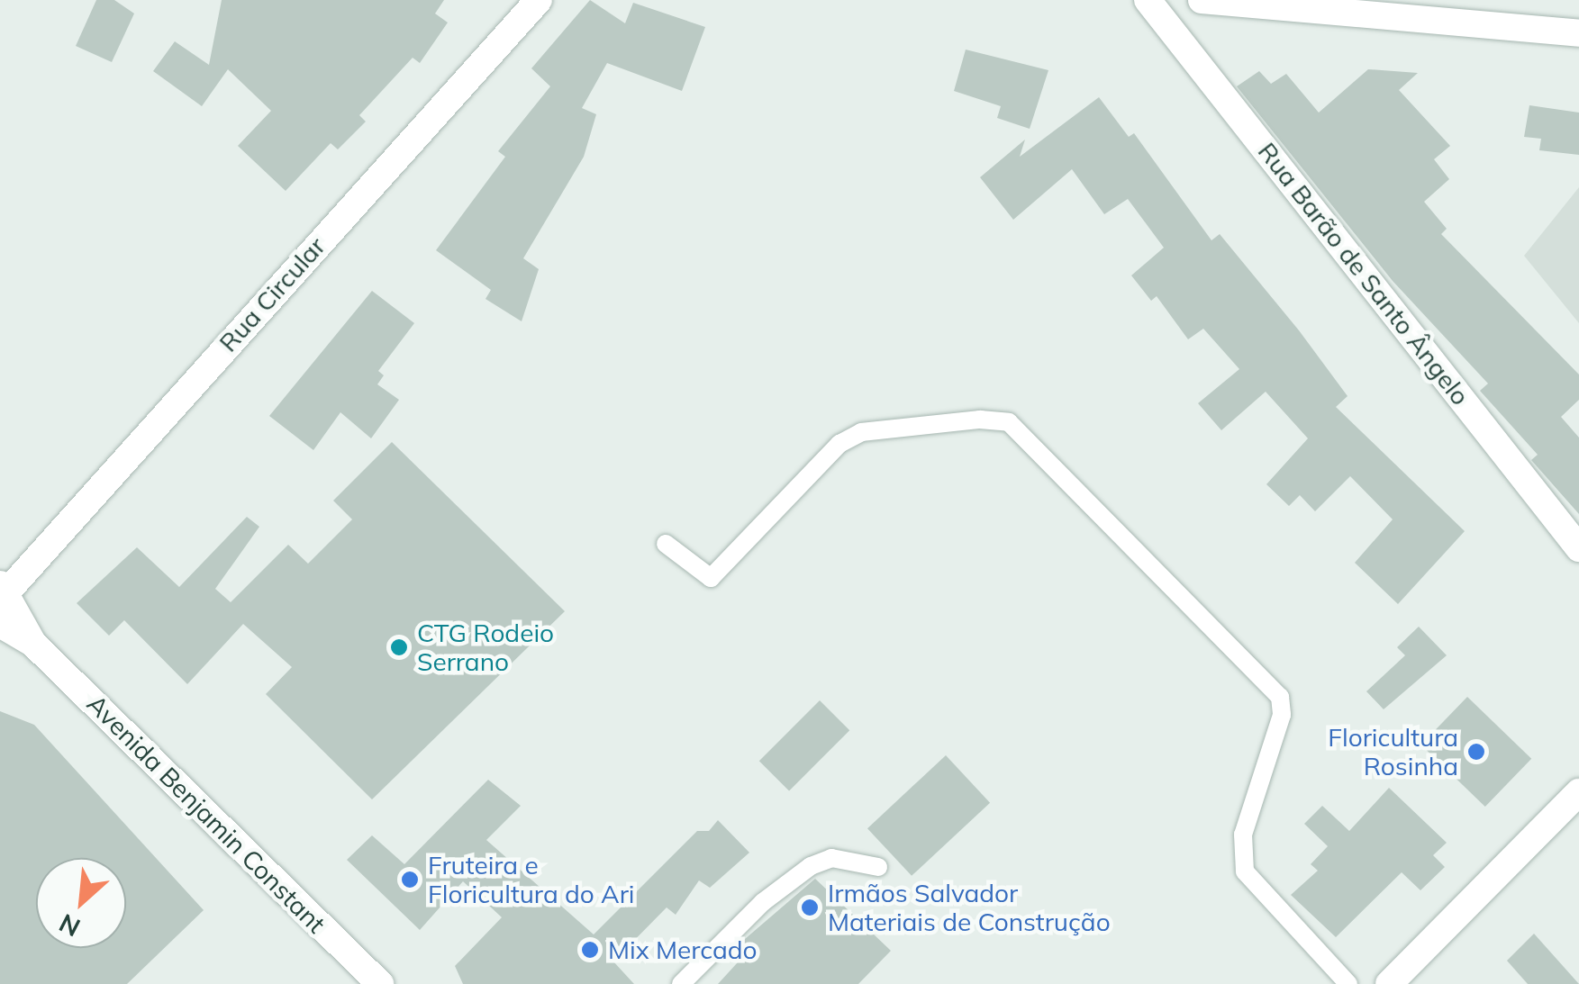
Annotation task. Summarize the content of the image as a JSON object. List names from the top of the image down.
{
  "streets": {
    "street": ["Rua Barão de Santo Ângelo", "Rua Circular", "Avenida Benjamin Constant"]
  },
  "crossings": [
    ["Rua Circular", "Avenida Benjamin Constant"]
  ],
  "places": [
    "CTG Rodeio Serrano",
    "Floricultura Rosinha",
    "Fruteira e Floricultura do Ari",
    "Irmãos Salvador Materiais de Construção",
    "Mix Mercado"
  ],
  "north": "bottom left"
}
